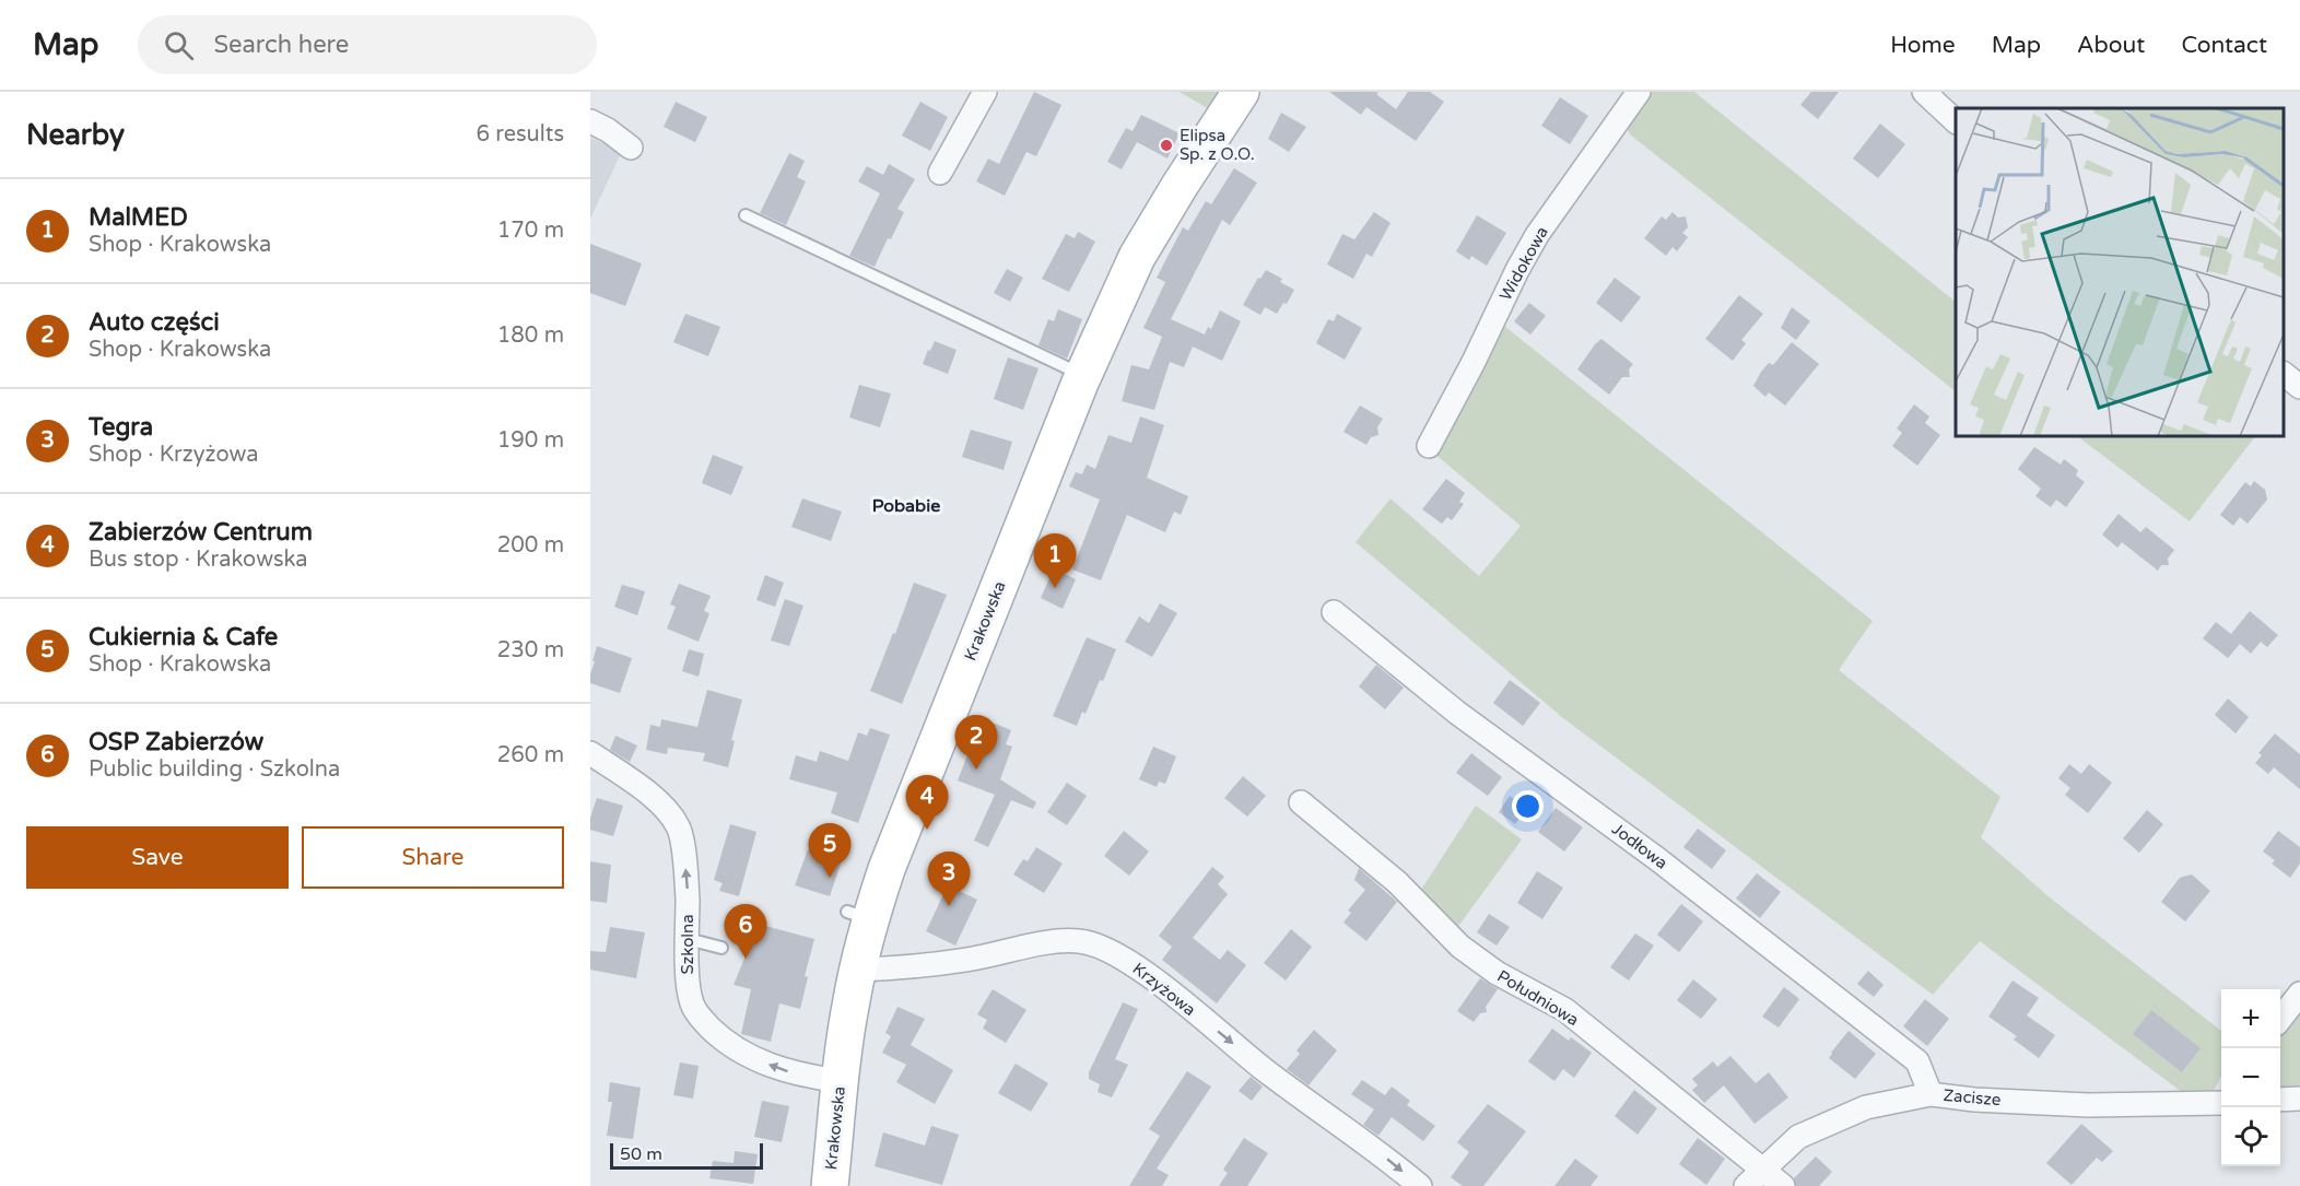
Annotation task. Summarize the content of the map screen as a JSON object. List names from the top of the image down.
{
  "streets": {
    "main road": ["Krakowska"],
    "street": [
      "Widokowa",
      "Jodłowa",
      "Szkolna",
      "Krzyżowa",
      "Południowa",
      "Zacisze"
    ]
  },
  "crossings": [
    ["Krakowska", "Szkolna"],
    ["Krakowska", "Krzyżowa"],
    ["Jodłowa", "Zacisze"],
    ["Południowa", "Zacisze"]
  ],
  "one_way": ["Szkolna", "Krzyżowa"],
  "districts": ["Pobabie"],
  "places": ["Elipsa Sp. z O.O."],
  "scale_bar": "50 m",
  "page": {
    "header": "Map",
    "search": "Search here",
    "nav": [
      "Home",
      "Map",
      "About",
      "Contact"
    ],
    "heading": ["Nearby", "6 results"],
    "list": [
      {
        "mark": "1",
        "name": "MalMED",
        "note": "Shop · Krakowska",
        "value": "170 m"
      },
      {
        "mark": "2",
        "name": "Auto części",
        "note": "Shop · Krakowska",
        "value": "180 m"
      },
      {
        "mark": "3",
        "name": "Tegra",
        "note": "Shop · Krzyżowa",
        "value": "190 m"
      },
      {
        "mark": "4",
        "name": "Zabierzów Centrum",
        "note": "Bus stop · Krakowska",
        "value": "200 m"
      },
      {
        "mark": "5",
        "name": "Cukiernia & Cafe",
        "note": "Shop · Krakowska",
        "value": "230 m"
      },
      {
        "mark": "6",
        "name": "OSP Zabierzów",
        "note": "Public building · Szkolna",
        "value": "260 m"
      }
    ],
    "pins": [
      "1",
      "2",
      "4",
      "5",
      "3",
      "6"
    ],
    "buttons": ["Save", "Share"],
    "map_buttons": ["+", "−"],
    "scale": "50 m"
  }
}
